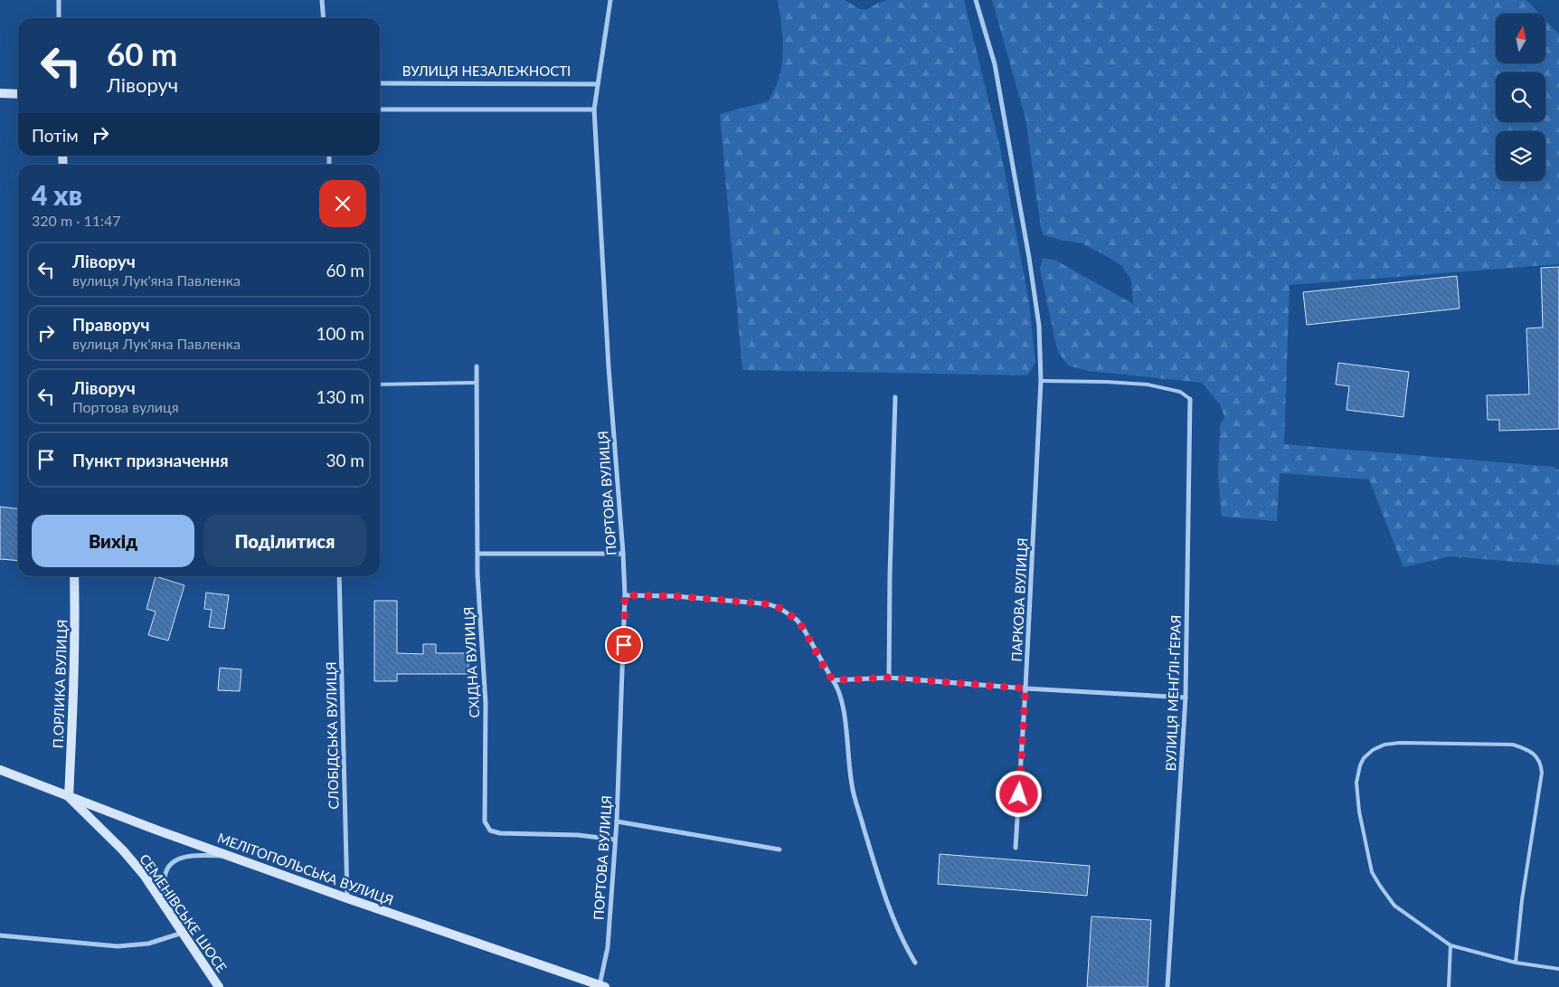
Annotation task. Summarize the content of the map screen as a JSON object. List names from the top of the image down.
{
  "streets": {
    "main road": ["П.ОРЛИКА ВУЛИЦЯ", "МЕЛІТОПОЛЬСЬКА ВУЛИЦЯ", "СЕМЕНІВСЬКЕ ШОСЕ"],
    "street": [
      "ВУЛИЦЯ НЕЗАЛЕЖНОСТІ",
      "ПОРТОВА ВУЛИЦЯ",
      "ПАРКОВА ВУЛИЦЯ",
      "СХІДНА ВУЛИЦЯ",
      "ВУЛИЦЯ МЕНҐЛІ-ҐЕРАЯ",
      "СЛОБІДСЬКА ВУЛИЦЯ"
    ]
  },
  "crossings": [
    ["ВУЛИЦЯ НЕЗАЛЕЖНОСТІ", "ПОРТОВА ВУЛИЦЯ"],
    ["ПОРТОВА ВУЛИЦЯ", "СХІДНА ВУЛИЦЯ"],
    ["ПОРТОВА ВУЛИЦЯ", "МЕЛІТОПОЛЬСЬКА ВУЛИЦЯ"],
    ["П.ОРЛИКА ВУЛИЦЯ", "МЕЛІТОПОЛЬСЬКА ВУЛИЦЯ"],
    ["П.ОРЛИКА ВУЛИЦЯ", "СЕМЕНІВСЬКЕ ШОСЕ"],
    ["СЛОБІДСЬКА ВУЛИЦЯ", "МЕЛІТОПОЛЬСЬКА ВУЛИЦЯ"],
    ["МЕЛІТОПОЛЬСЬКА ВУЛИЦЯ", "СЕМЕНІВСЬКЕ ШОСЕ"]
  ],
  "north": "top",
  "page": {
    "turn": ["60 m", "Ліворуч"],
    "then": "Потім",
    "heading": ["4 хв", "320 m · 11:47"],
    "list": [
      {
        "name": "Ліворуч",
        "note": "вулиця Лук'яна Павленка",
        "value": "60 m"
      },
      {
        "name": "Праворуч",
        "note": "вулиця Лук'яна Павленка",
        "value": "100 m"
      },
      {
        "name": "Ліворуч",
        "note": "Портова вулиця",
        "value": "130 m"
      },
      {
        "name": "Пункт призначення",
        "value": "30 m"
      }
    ],
    "buttons": ["Вихід", "Поділитися"]
  }
}
